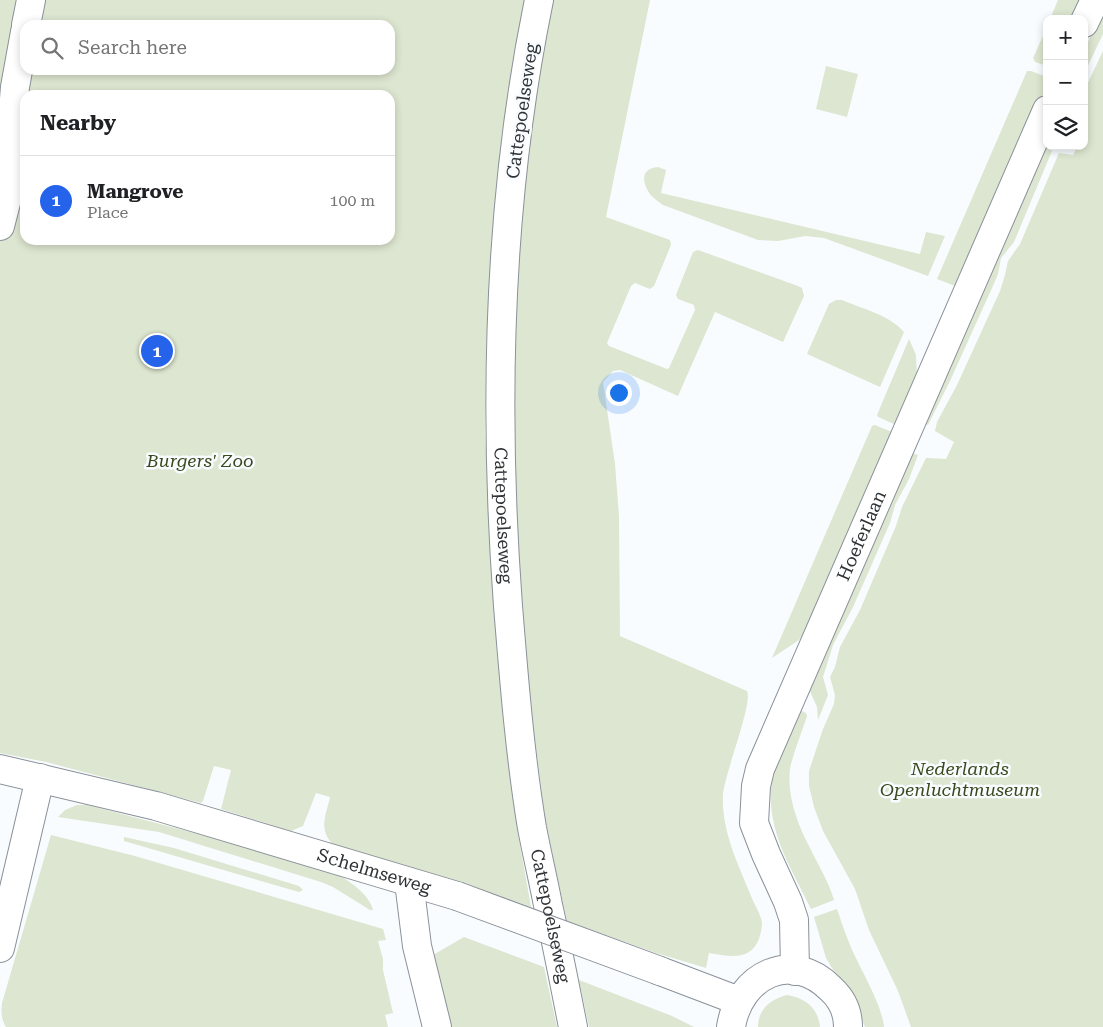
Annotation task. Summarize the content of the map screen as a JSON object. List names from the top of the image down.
{
  "streets": {
    "street": ["Cattepoelseweg", "Hoeferlaan", "Schelmseweg"]
  },
  "parks": ["Burgers' Zoo", "Nederlands Openluchtmuseum"],
  "page": {
    "map_buttons": ["+", "−"],
    "search": "Search here",
    "heading": "Nearby",
    "list": [
      {
        "mark": "1",
        "name": "Mangrove",
        "note": "Place",
        "value": "100 m"
      }
    ],
    "pins": "1"
  }
}
